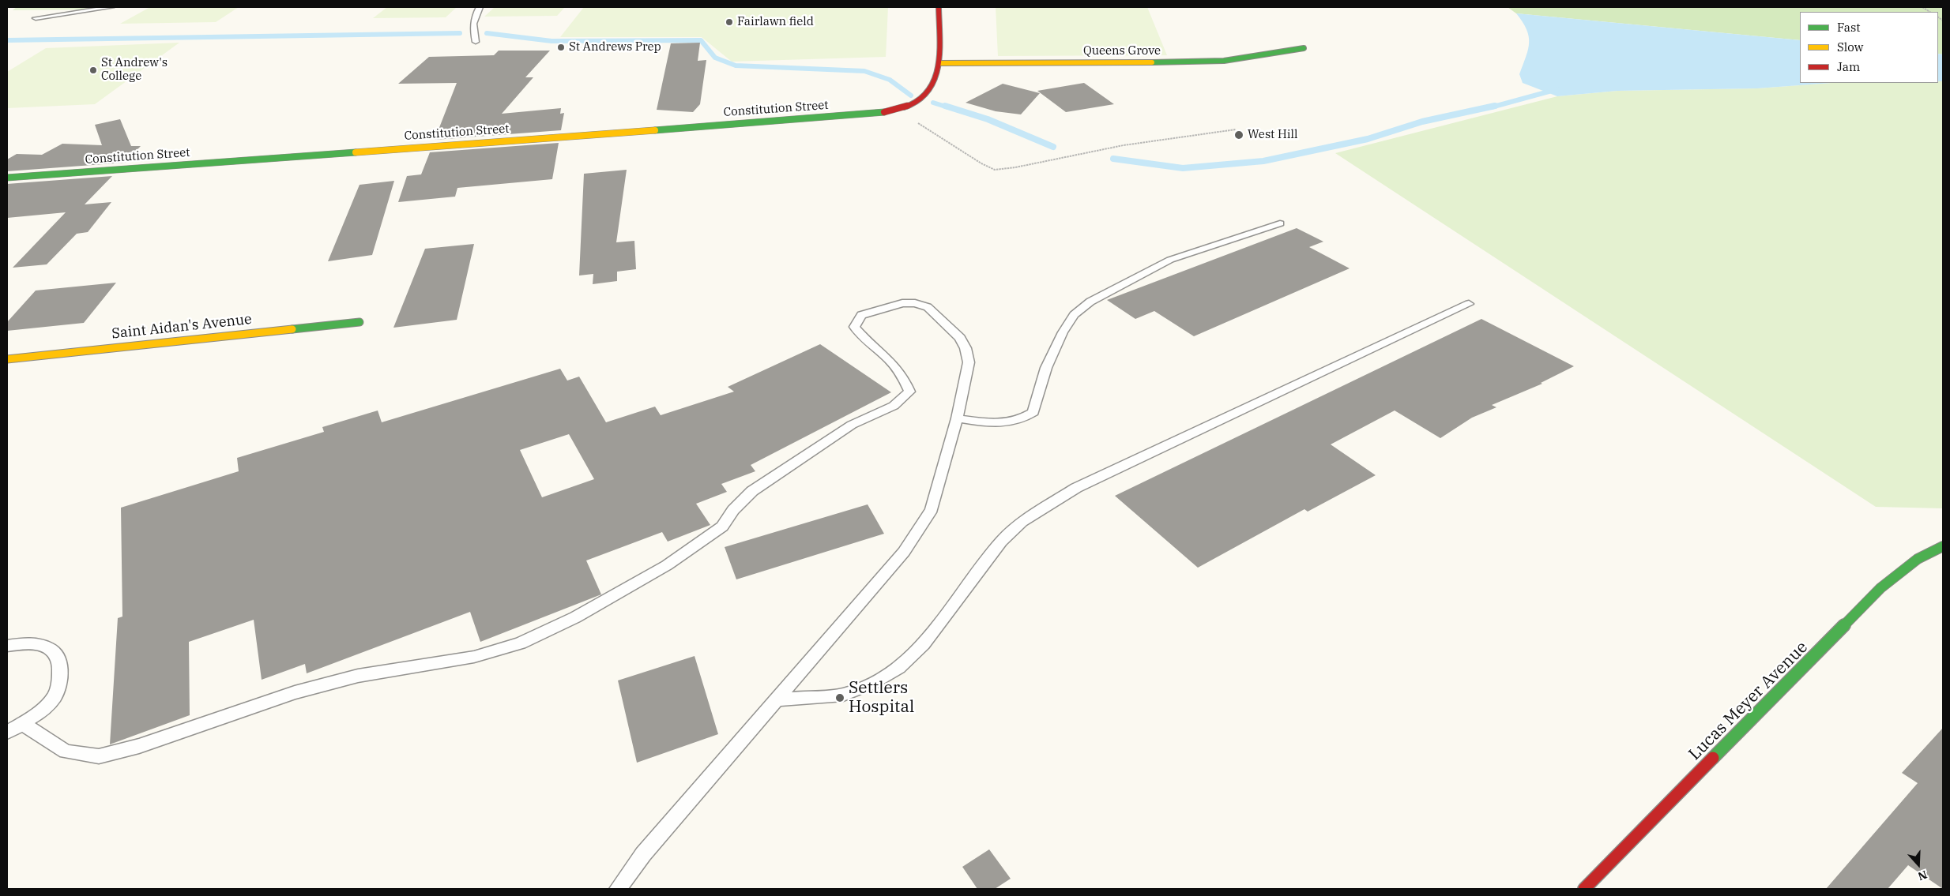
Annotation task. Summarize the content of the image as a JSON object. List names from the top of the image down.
{
  "streets": {
    "street": [
      "Queens Grove",
      "Constitution Street",
      "Saint Aidan's Avenue",
      "Lucas Meyer Avenue"
    ]
  },
  "crossings": [
    ["Queens Grove", "Constitution Street"]
  ],
  "places": [
    "Fairlawn field",
    "St Andrews Prep",
    "St Andrew's College",
    "West Hill",
    "Settlers Hospital"
  ],
  "legend": ["Fast", "Slow", "Jam"],
  "north": "bottom"
}
